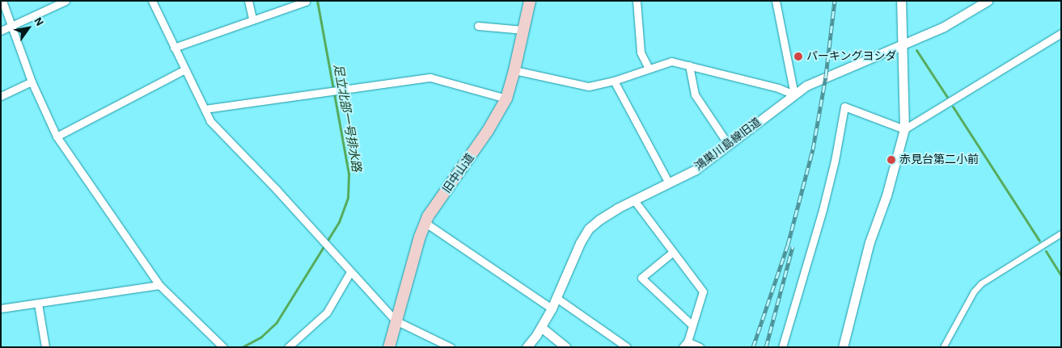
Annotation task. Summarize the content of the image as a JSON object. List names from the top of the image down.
{
  "streets": {
    "main road": ["旧中山道"],
    "street": ["鴻巣川島線旧道"]
  },
  "water": ["足立北部一号排水路"],
  "places": ["パーキングヨシダ", "赤見台第二小前"],
  "north": "top right"
}
